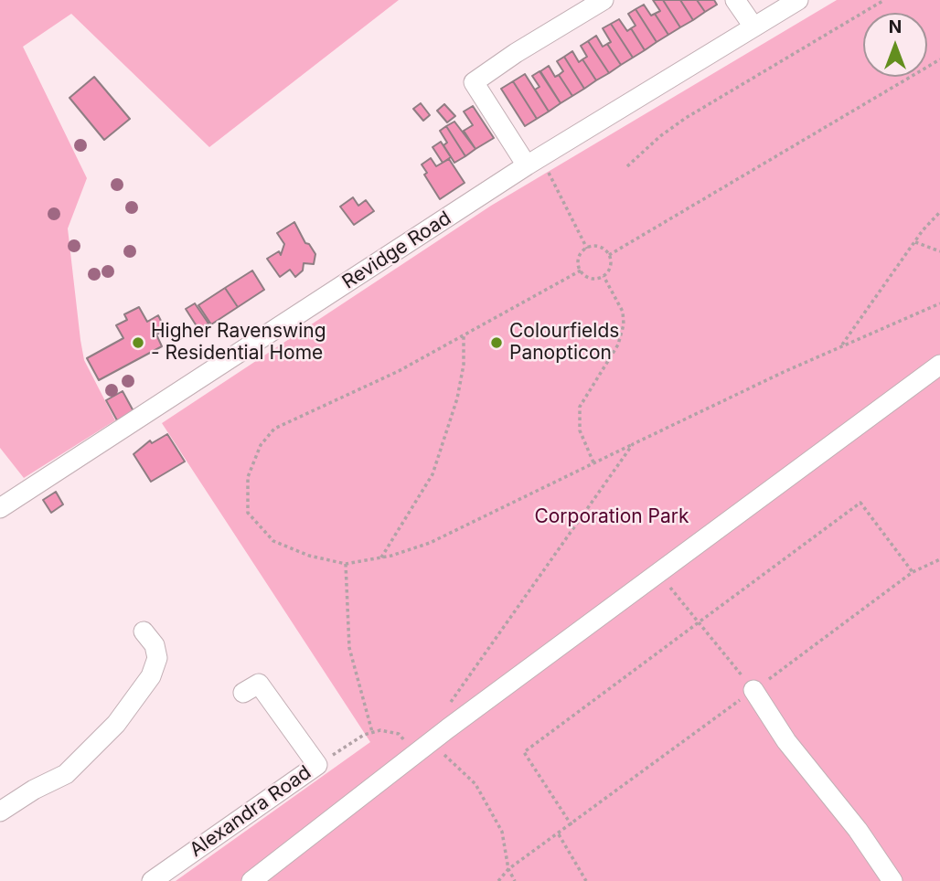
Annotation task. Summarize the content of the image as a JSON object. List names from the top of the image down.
{
  "streets": {
    "street": ["Revidge Road", "Alexandra Road"]
  },
  "parks": ["Corporation Park"],
  "places": ["Higher Ravenswing - Residential Home", "Colourfields Panopticon"],
  "north": "top"
}
